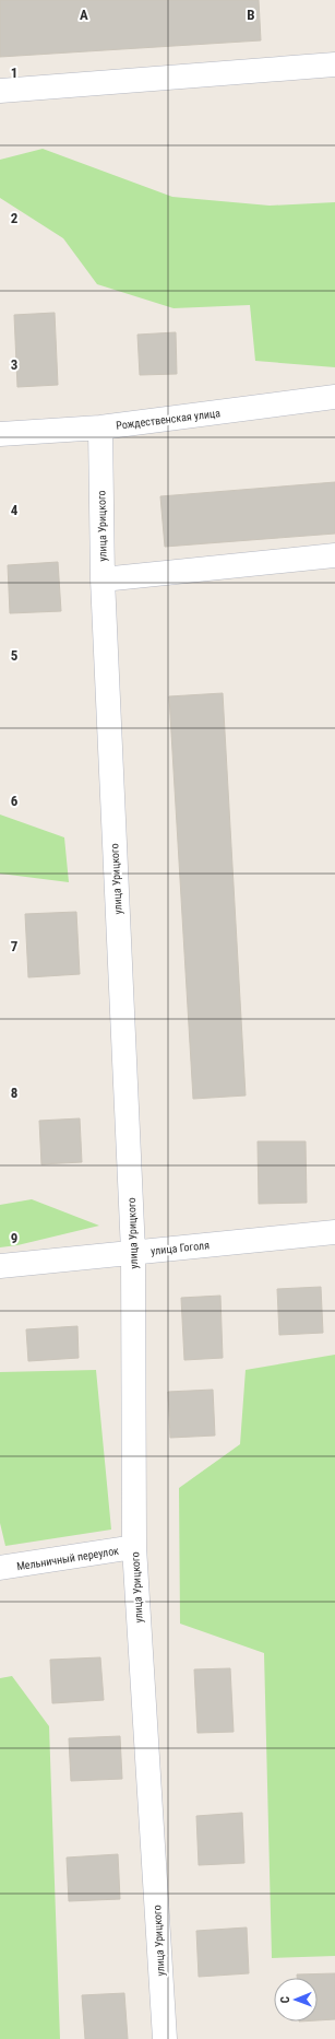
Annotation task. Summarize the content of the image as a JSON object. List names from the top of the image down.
{
  "streets": {
    "street": [
      "Рождественская улица",
      "улица Урицкого",
      "улица Гоголя",
      "Мельничный переулок"
    ]
  },
  "crossings": [
    ["Рождественская улица", "улица Урицкого"],
    ["улица Урицкого", "улица Гоголя"],
    ["улица Урицкого", "Мельничный переулок"]
  ],
  "north": "left",
  "grid": {
    "columns": ["A", "B"],
    "rows": [
      "1",
      "2",
      "3",
      "4",
      "5",
      "6",
      "7",
      "8",
      "9"
    ]
  }
}
